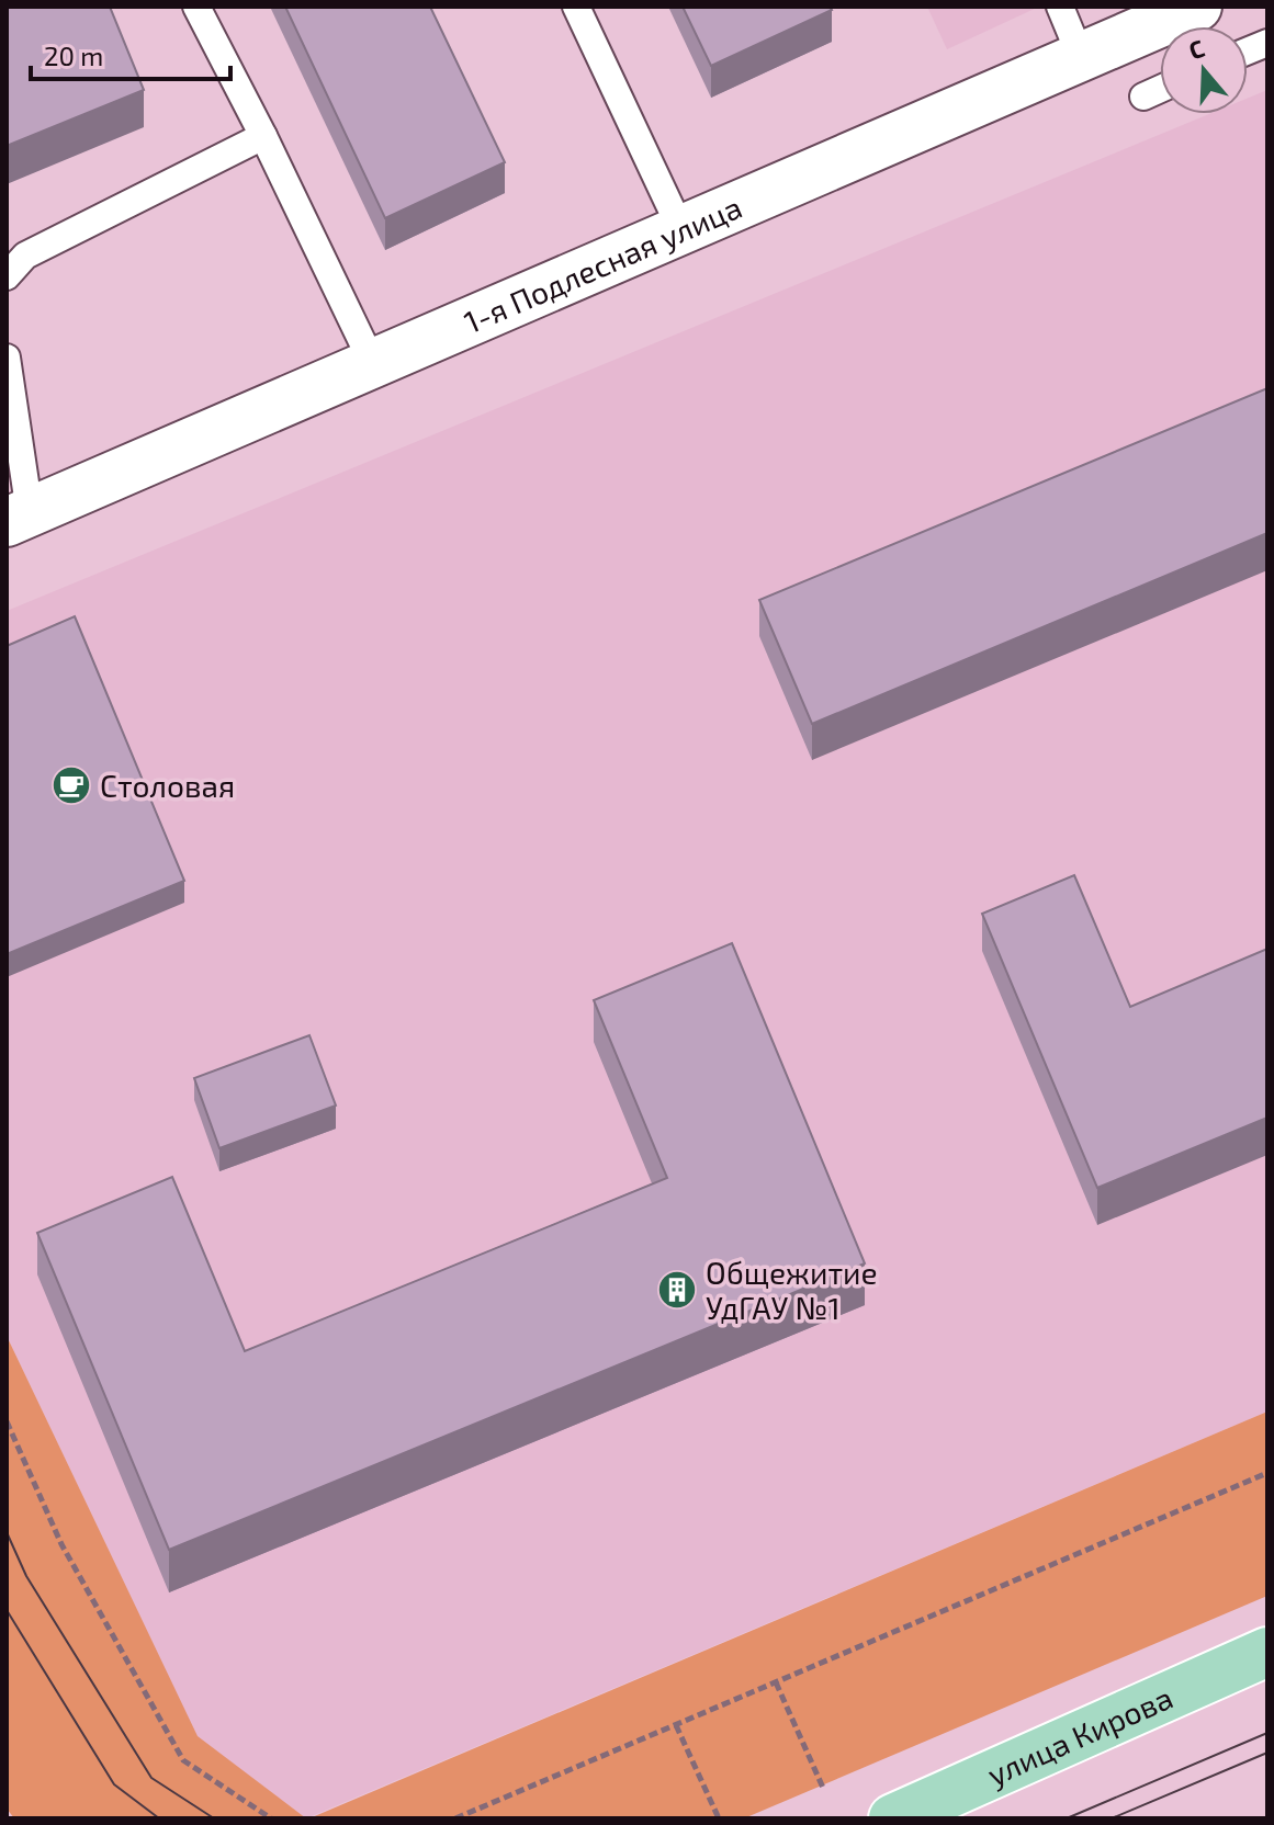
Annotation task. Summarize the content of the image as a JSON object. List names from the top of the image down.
{
  "streets": {
    "main road": ["улица Кирова"],
    "street": ["1-я Подлесная улица"]
  },
  "places": {
    "cafe": ["Столовая"],
    "building": ["Общежитие УдГАУ №1"]
  },
  "scale_bar": "20 m",
  "north": "top"
}
